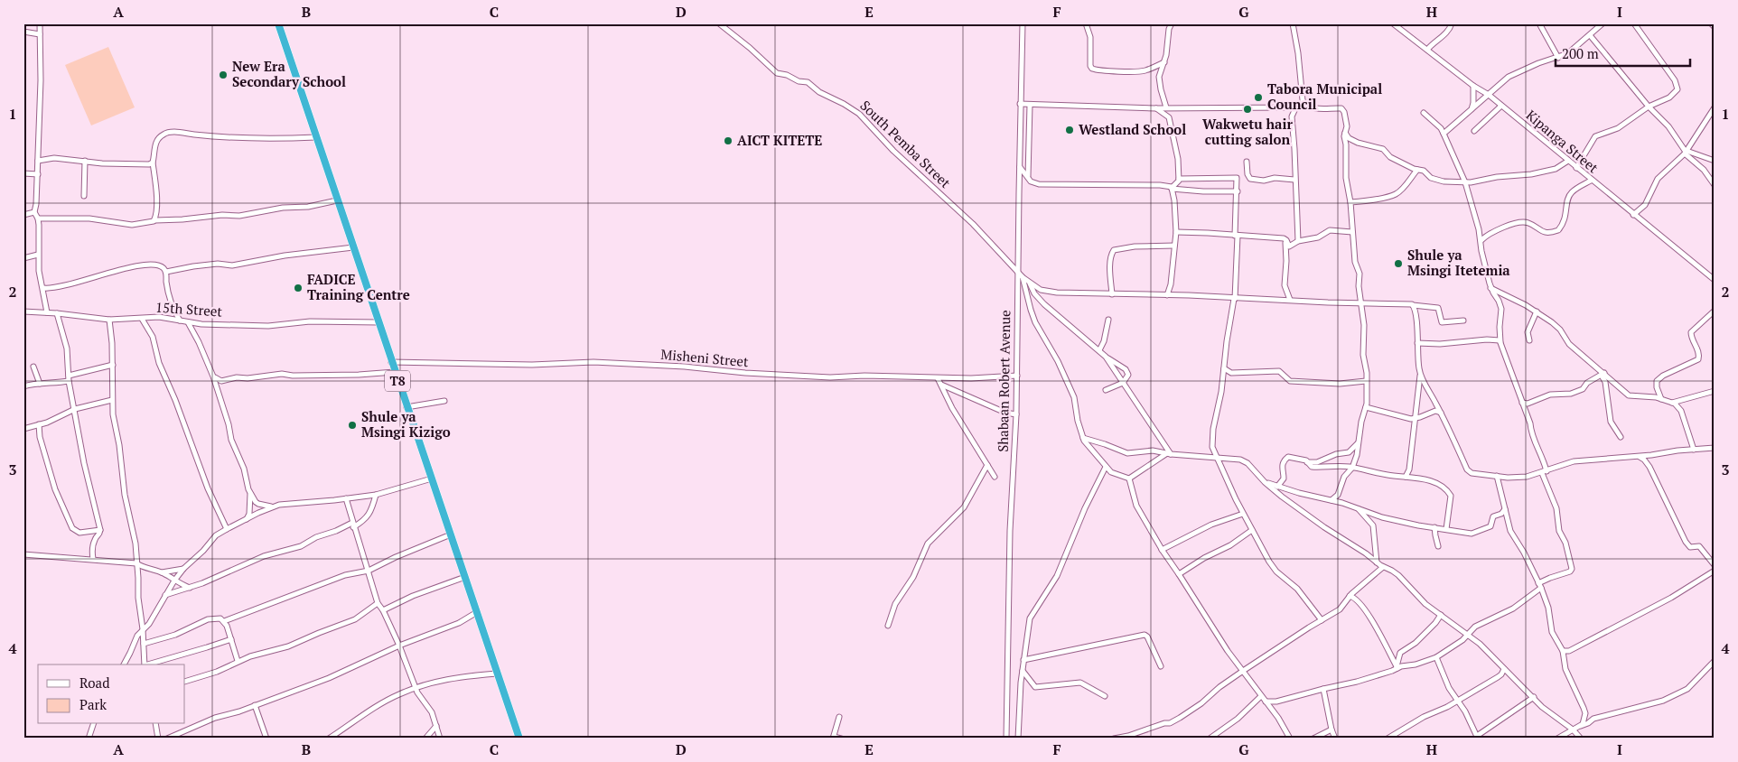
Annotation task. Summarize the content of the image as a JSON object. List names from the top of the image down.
{
  "streets": {
    "highway": ["T8"],
    "street": [
      "Kipanga Street",
      "South Pemba Street",
      "15th Street",
      "Misheni Street",
      "Shabaan Robert Avenue"
    ]
  },
  "crossings": [
    ["South Pemba Street", "Shabaan Robert Avenue"],
    ["15th Street", "T8"],
    ["Misheni Street", "T8"],
    ["Misheni Street", "Shabaan Robert Avenue"]
  ],
  "places": [
    "New Era Secondary School",
    "Tabora Municipal Council",
    "Wakwetu hair cutting salon",
    "Westland School",
    "AICT KITETE",
    "Shule ya Msingi Itetemia",
    "FADICE Training Centre",
    "Shule ya Msingi Kizigo"
  ],
  "legend": ["Road", "Park"],
  "scale_bar": "200 m",
  "grid": {
    "columns": [
      "A",
      "B",
      "C",
      "D",
      "E",
      "F",
      "G",
      "H",
      "I"
    ],
    "rows": [
      "1",
      "2",
      "3",
      "4"
    ]
  }
}
